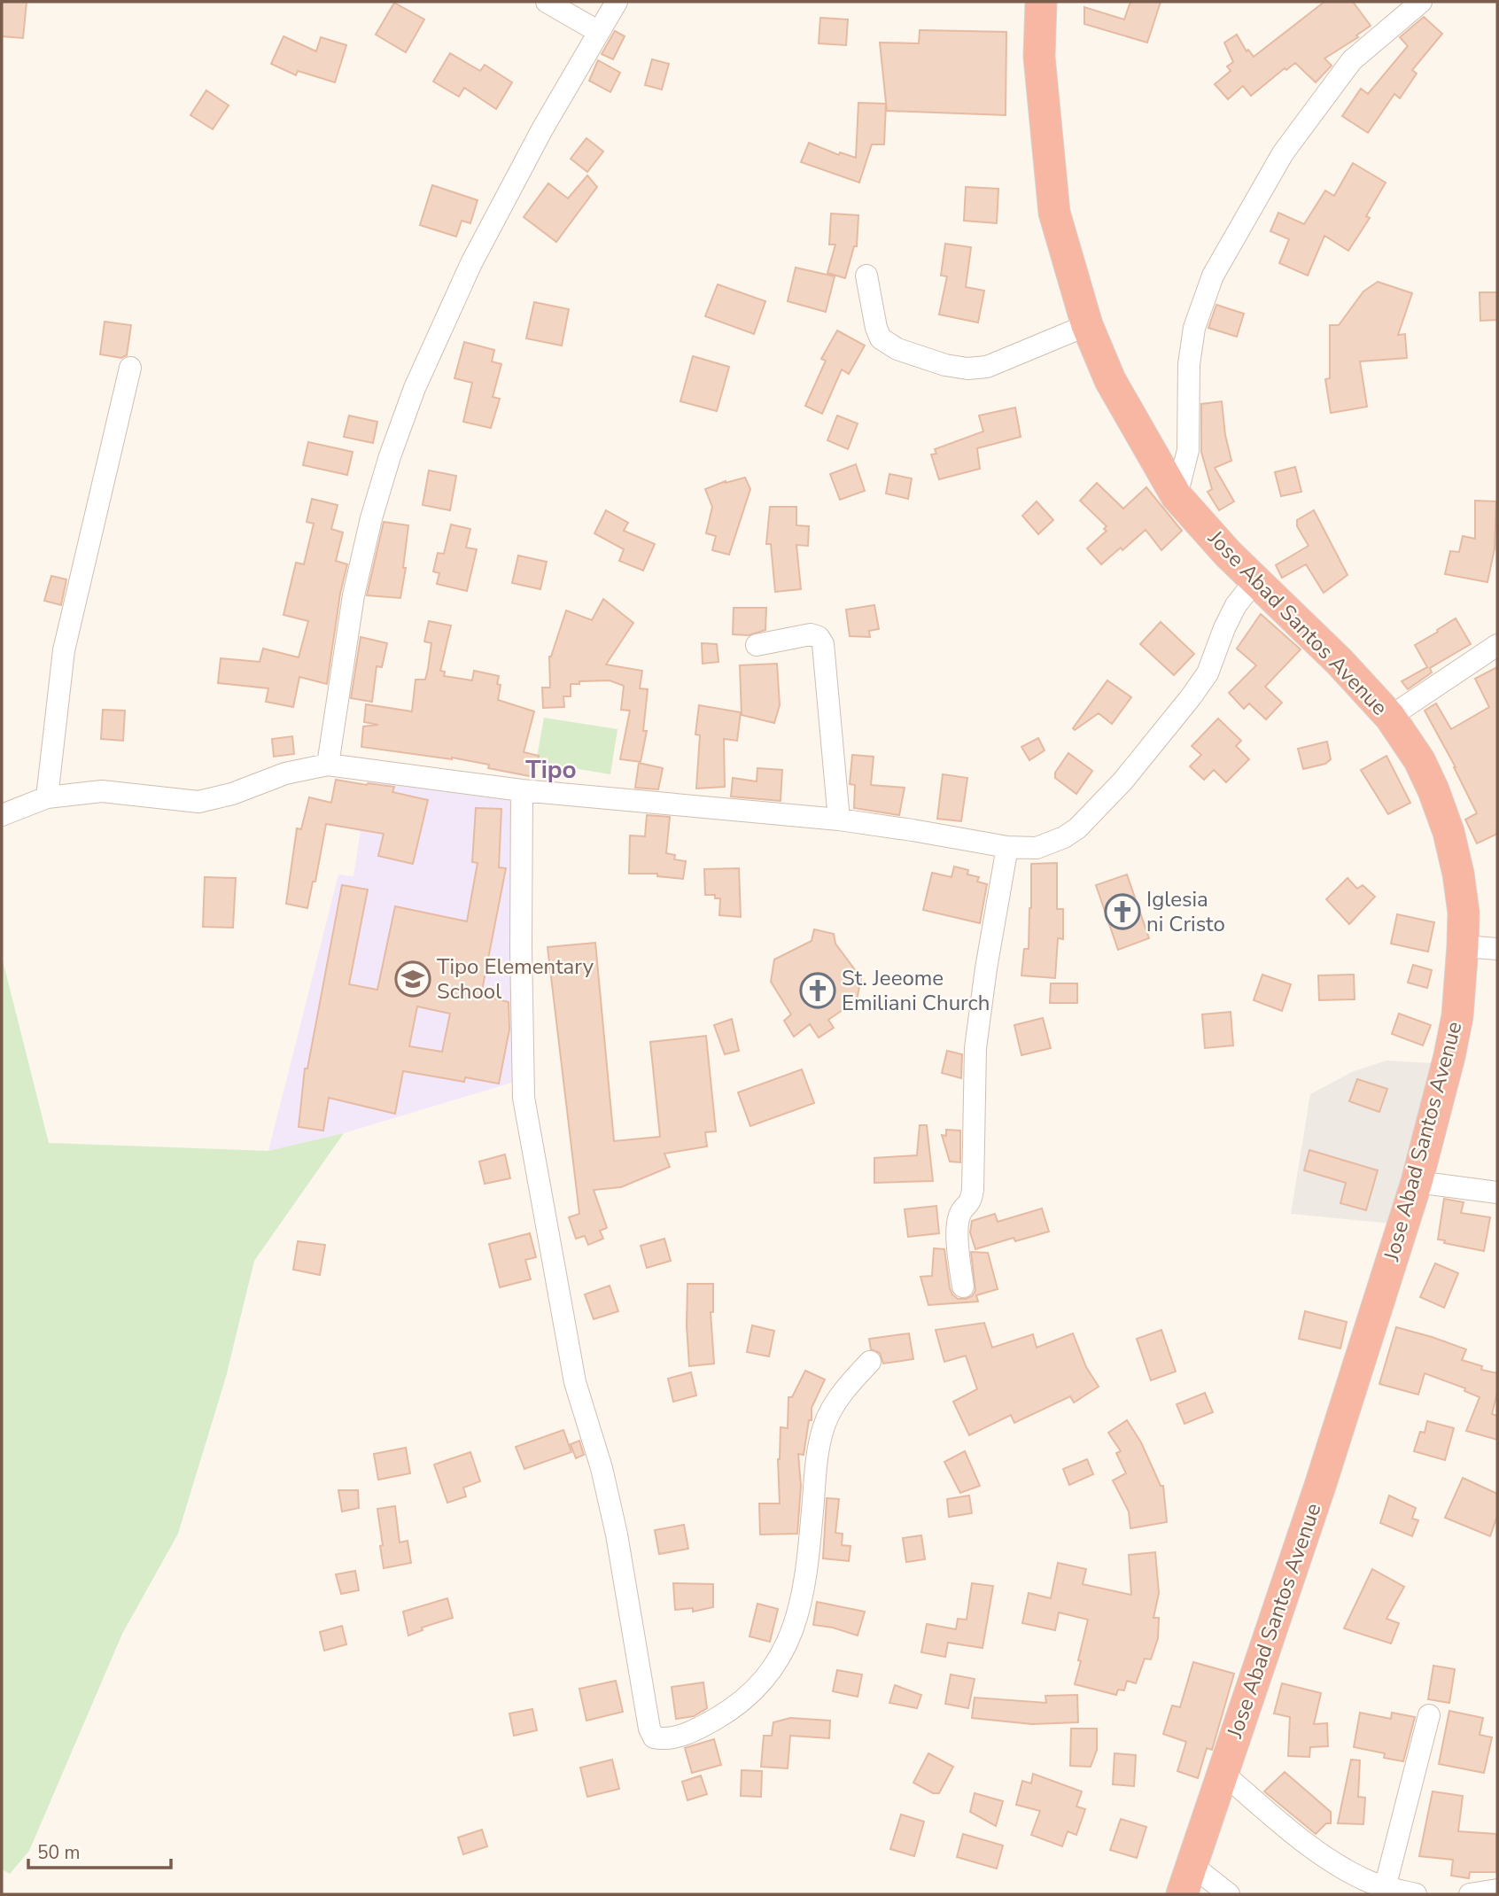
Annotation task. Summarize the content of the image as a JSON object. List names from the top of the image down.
{
  "streets": {
    "highway": ["Jose Abad Santos Avenue"]
  },
  "districts": ["Tipo"],
  "places": {
    "church": ["Iglesia ni Cristo", "St. Jeeome Emiliani Church"],
    "school or university": ["Tipo Elementary School"]
  },
  "scale_bar": "50 m"
}
